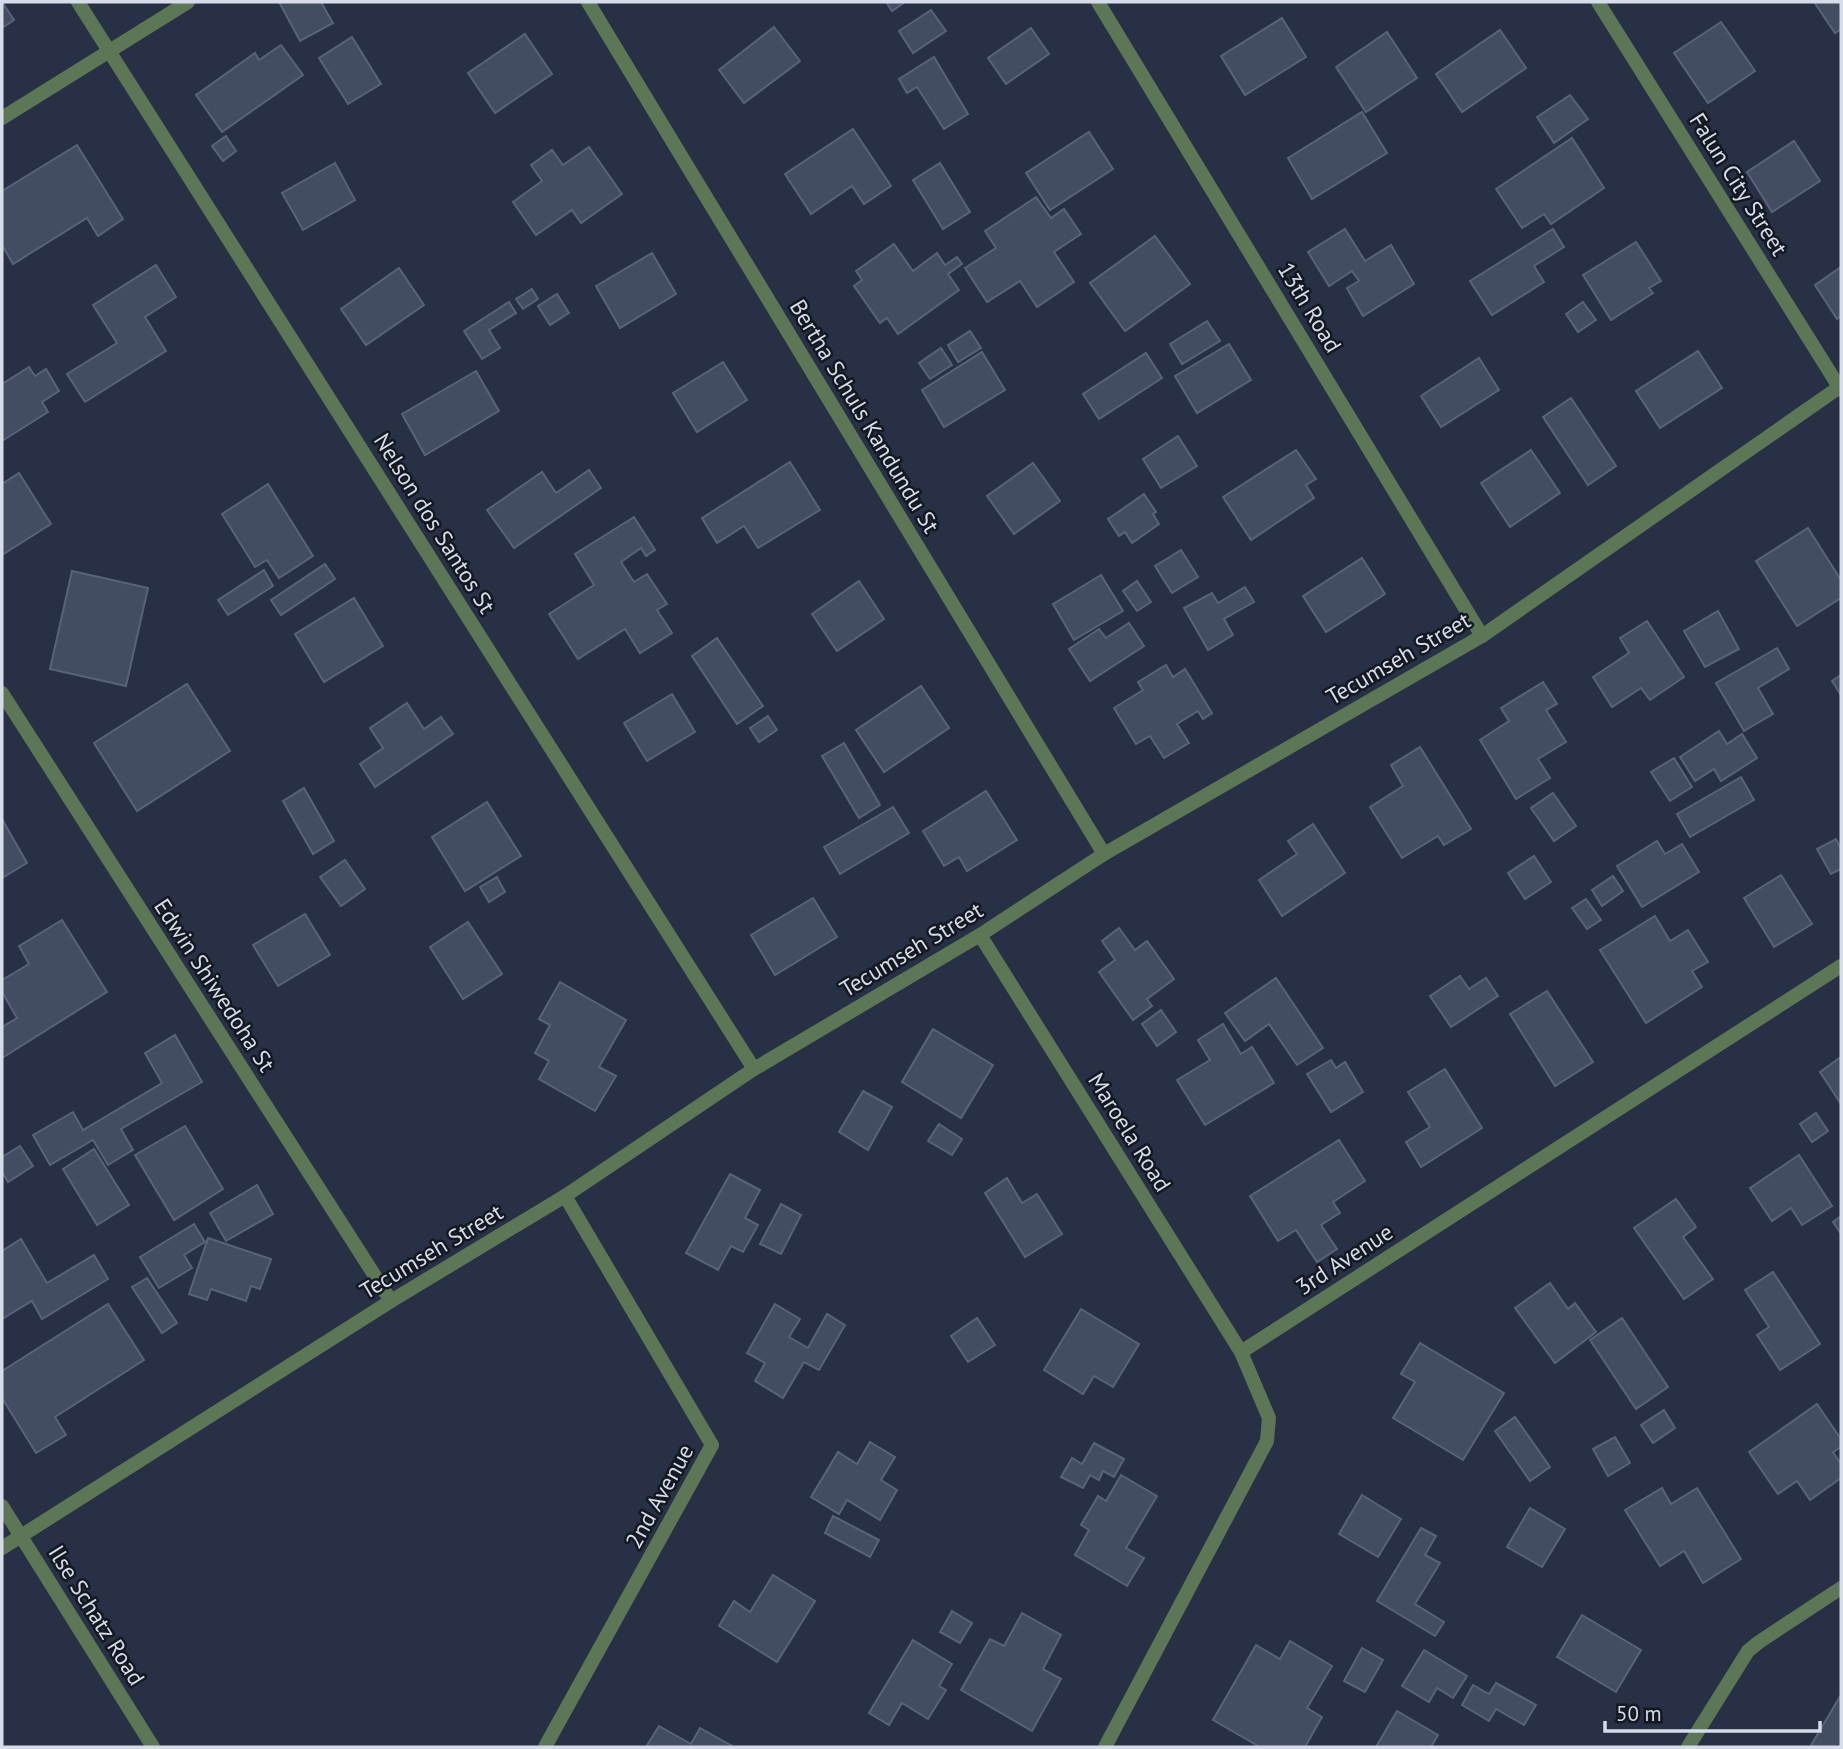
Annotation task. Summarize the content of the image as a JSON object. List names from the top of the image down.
{
  "streets": {
    "street": [
      "Falun City Street",
      "13th Road",
      "Bertha Schuls Kandundu St",
      "Nelson dos Santos St",
      "Tecumseh Street",
      "Edwin Shiwedoha St",
      "Maroela Road",
      "3rd Avenue",
      "2nd Avenue",
      "Ilse Schatz Road"
    ]
  },
  "crossings": [
    ["Falun City Street", "Tecumseh Street"],
    ["13th Road", "Tecumseh Street"],
    ["Bertha Schuls Kandundu St", "Tecumseh Street"],
    ["Nelson dos Santos St", "Tecumseh Street"],
    ["Tecumseh Street", "Edwin Shiwedoha St"],
    ["Tecumseh Street", "Maroela Road"],
    ["Tecumseh Street", "2nd Avenue"],
    ["Tecumseh Street", "Ilse Schatz Road"],
    ["Maroela Road", "3rd Avenue"]
  ],
  "scale_bar": "50 m"
}
